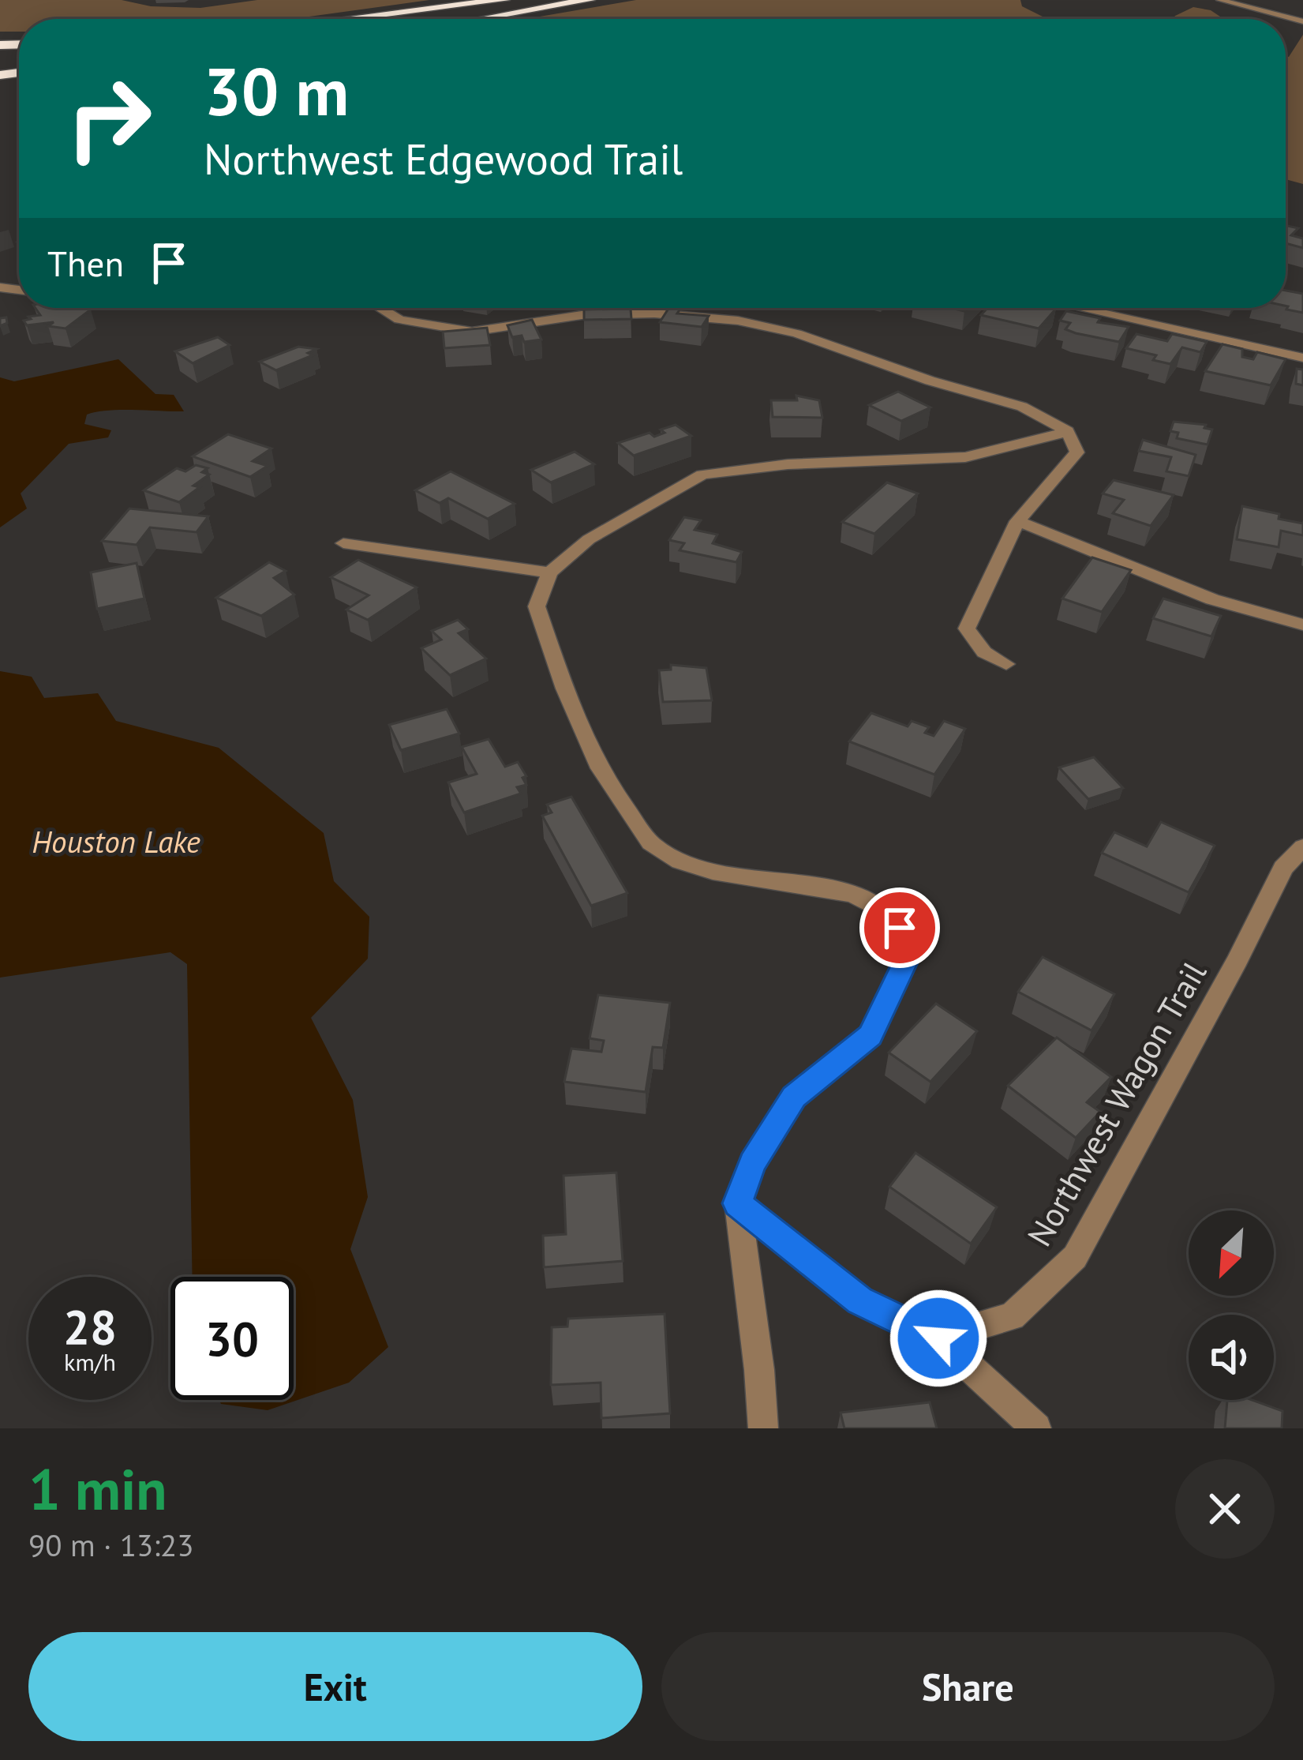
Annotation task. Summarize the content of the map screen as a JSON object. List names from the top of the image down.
{
  "streets": {
    "street": ["Northwest Wagon Trail"]
  },
  "water": ["Houston Lake"],
  "north": "bottom left",
  "page": {
    "turn": ["30 m", "Northwest Edgewood Trail"],
    "then": "Then",
    "speed": "28 km/h",
    "limit": "30",
    "heading": ["1 min", "90 m · 13:23"],
    "buttons": ["Exit", "Share"]
  }
}
